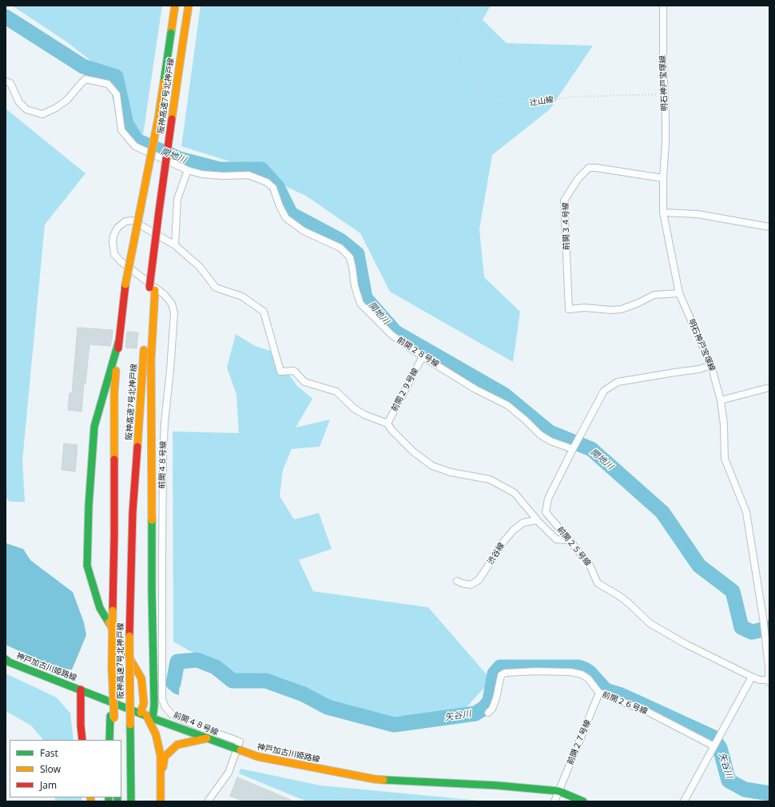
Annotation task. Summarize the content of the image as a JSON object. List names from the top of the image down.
{
  "streets": {
    "main road": ["阪神高速7号北神戸線", "神戸加古川姫路線"],
    "street": [
      "明石神戸宝塚線",
      "前開３４号線",
      "前開２８号線",
      "前開２９号線",
      "前開４８号線",
      "前開２５号線",
      "渋谷線",
      "前開２６号線",
      "前開２７号線"
    ],
    "path": ["辻山線"]
  },
  "crossings": [
    ["明石神戸宝塚線", "辻山線"],
    ["明石神戸宝塚線", "前開３４号線"],
    ["明石神戸宝塚線", "前開２５号線"],
    ["前開２８号線", "前開２９号線"],
    ["前開２８号線", "前開２５号線"],
    ["前開４８号線", "神戸加古川姫路線"],
    ["神戸加古川姫路線", "前開２７号線"],
    ["前開２６号線", "前開２７号線"]
  ],
  "water": ["開地川", "矢谷川"],
  "legend": ["Fast", "Slow", "Jam"]
}
